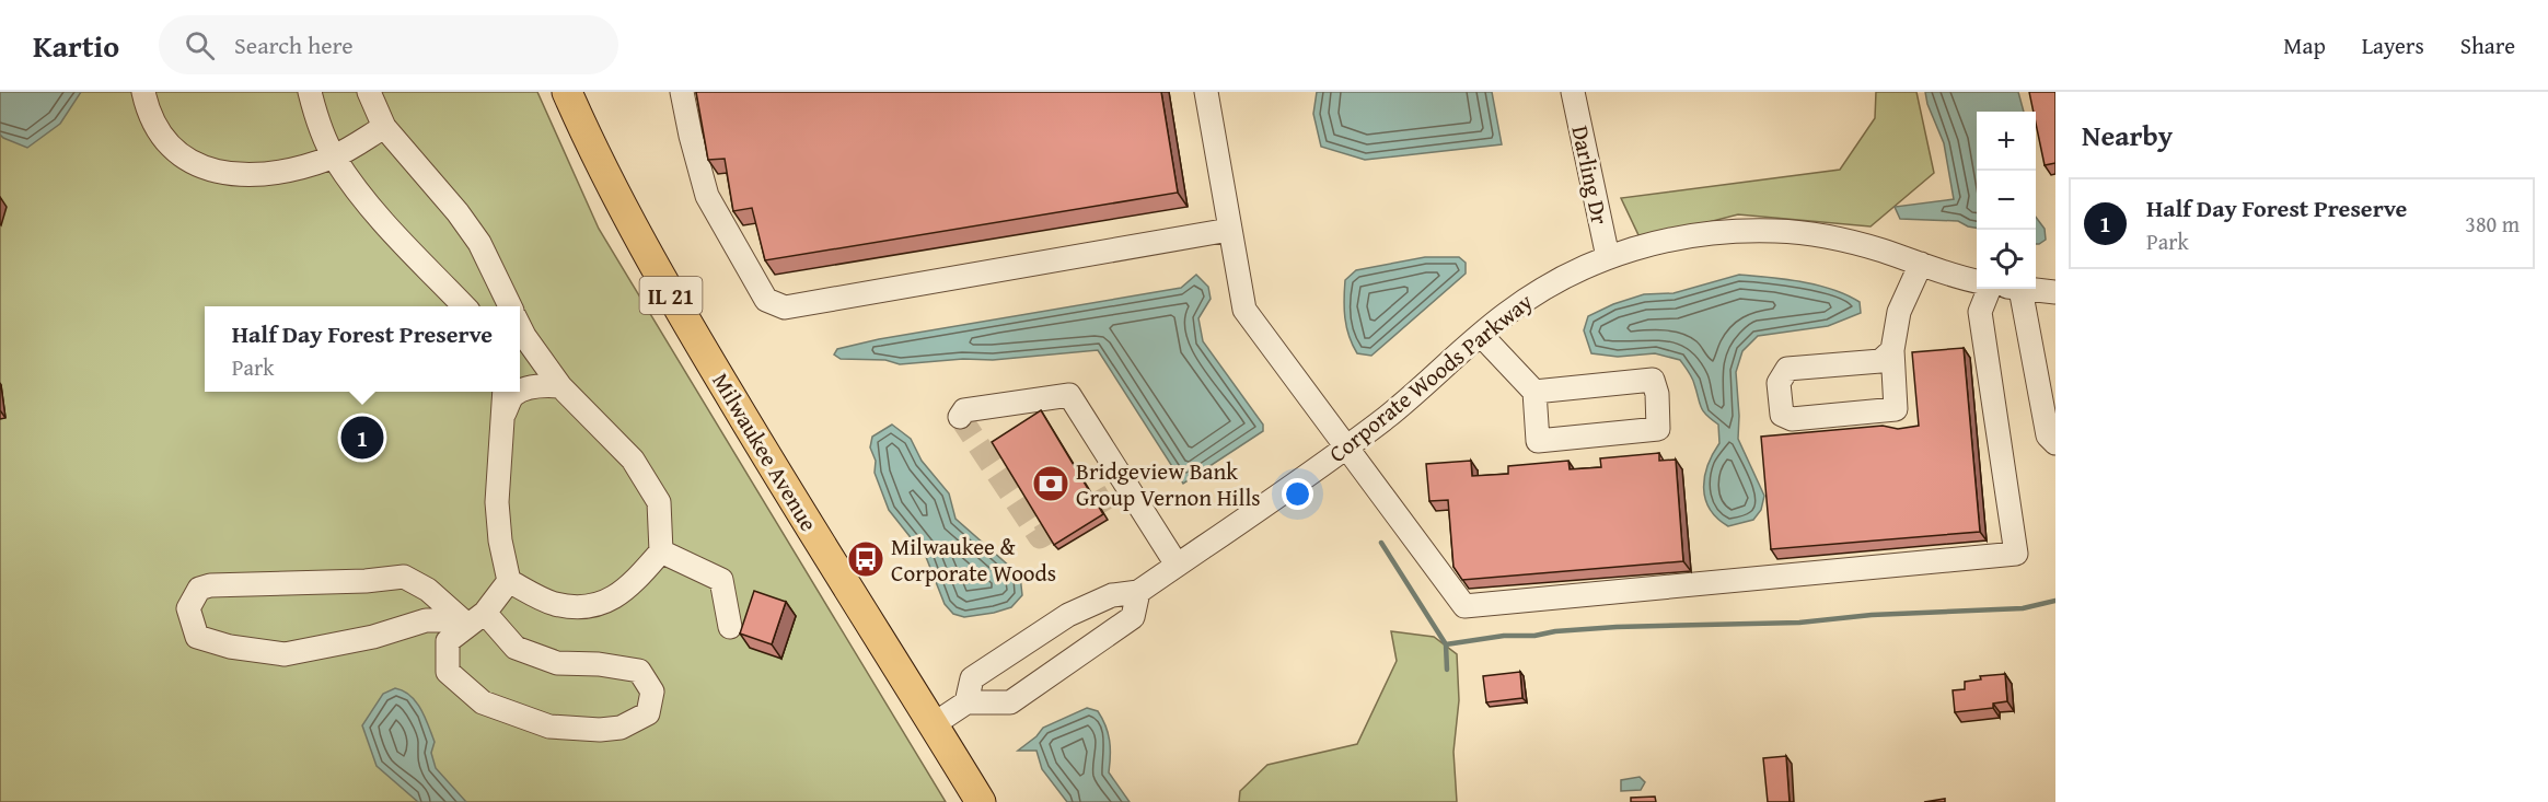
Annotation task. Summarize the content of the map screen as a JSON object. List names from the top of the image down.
{
  "streets": {
    "main road": ["IL 21", "Milwaukee Avenue"],
    "street": ["Darling Dr", "Corporate Woods Parkway"]
  },
  "crossings": [
    ["Darling Dr", "Corporate Woods Parkway"]
  ],
  "places": {
    "bank": ["Bridgeview Bank Group Vernon Hills"],
    "bus stop": ["Milwaukee & Corporate Woods"]
  },
  "page": {
    "header": "Kartio",
    "search": "Search here",
    "nav": ["Map", "Layers", "Share"],
    "heading": "Nearby",
    "map_buttons": ["+", "−"],
    "list": [
      {
        "mark": "1",
        "name": "Half Day Forest Preserve",
        "note": "Park",
        "value": "380 m"
      }
    ],
    "popup": ["Half Day Forest Preserve", "Park"],
    "pins": "1"
  }
}
